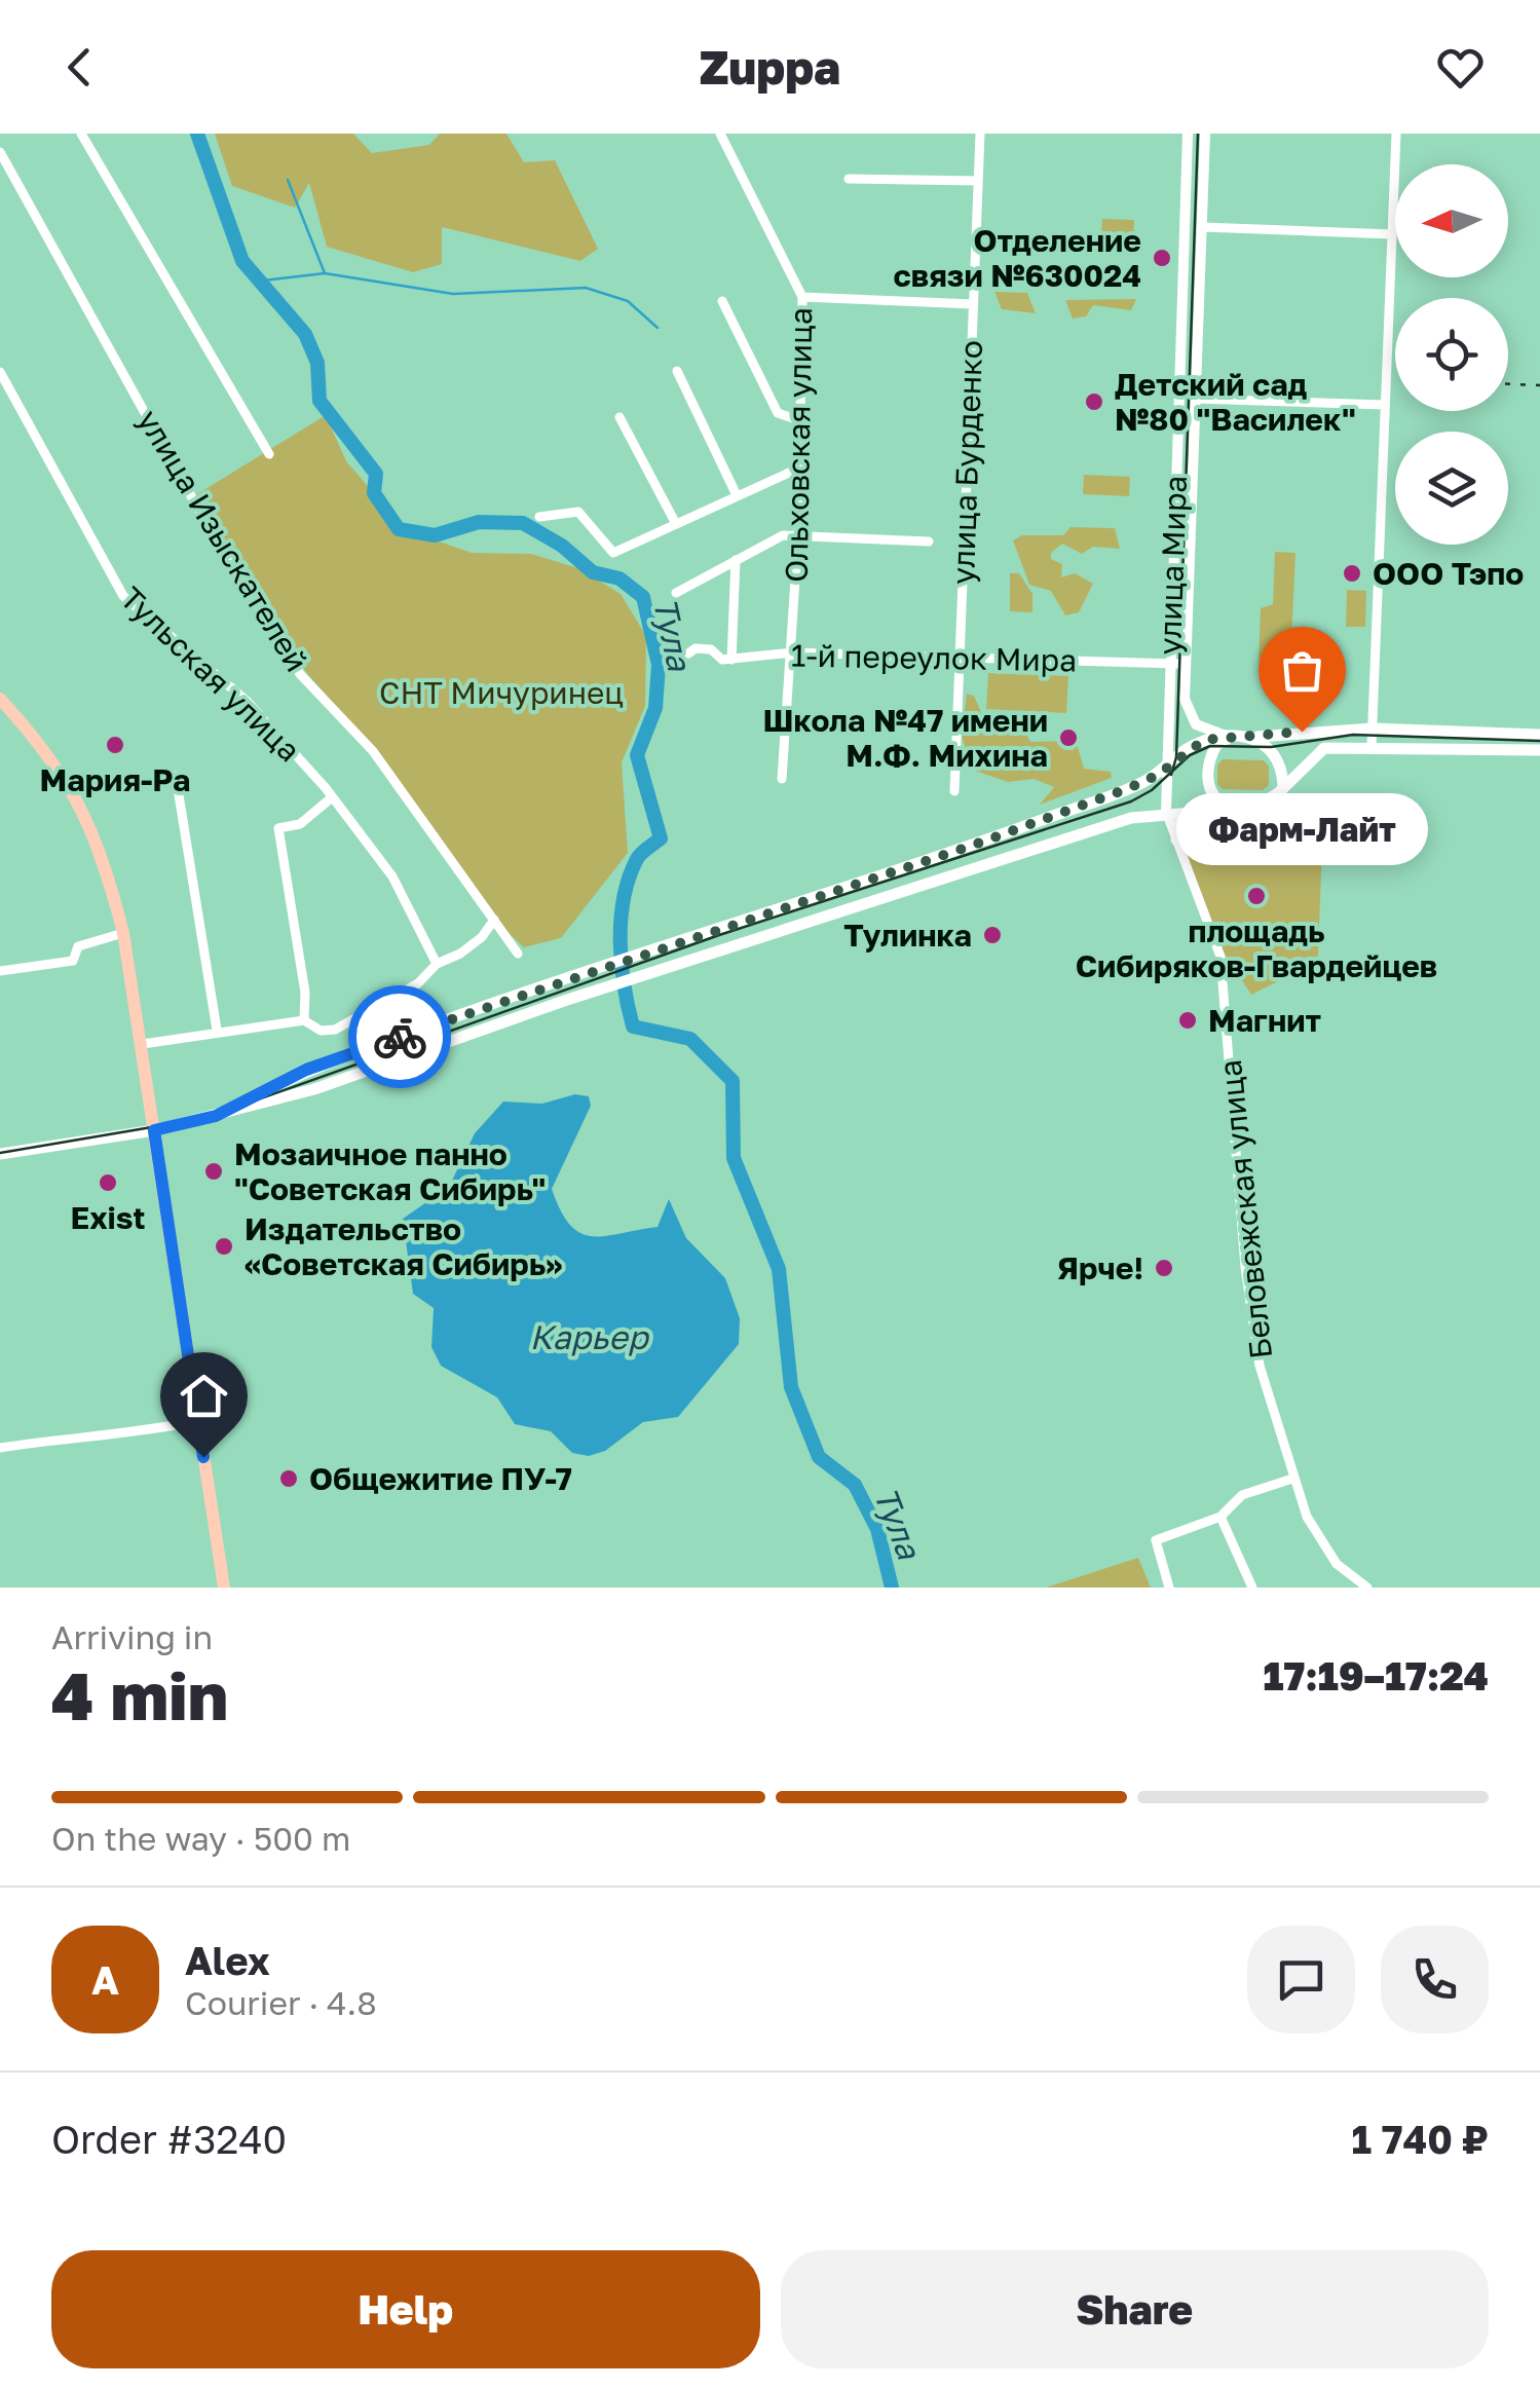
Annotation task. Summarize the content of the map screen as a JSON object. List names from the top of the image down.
{
  "streets": {
    "street": [
      "Ольховская улица",
      "улица Бурденко",
      "улица Изыскателей",
      "улица Мира",
      "1-й переулок Мира",
      "Тульская улица",
      "Беловежская улица"
    ]
  },
  "crossings": [
    ["Ольховская улица", "1-й переулок Мира"],
    ["улица Бурденко", "1-й переулок Мира"],
    ["улица Мира", "1-й переулок Мира"],
    ["улица Мира", "Беловежская улица"]
  ],
  "water": ["Тула", "Карьер"],
  "parks": ["СНТ Мичуринец"],
  "places": [
    "Отделение связи №630024",
    "Детский сад №80 \"Василек\"",
    "ООО Тэпо",
    "Фарм-Лайт",
    "Школа №47 имени М.Ф. Михина",
    "Мария-Ра",
    "площадь Сибиряков-Гвардейцев",
    "Тулинка",
    "Магнит",
    "Мозаичное панно \"Советская Сибирь\"",
    "Exist",
    "Издательство «Советская Сибирь»",
    "Ярче!",
    "Общежитие ПУ-7"
  ],
  "north": "left",
  "page": {
    "header": "Zuppa",
    "bubble": "Фарм-Лайт",
    "heading": ["4 min", "Arriving in", "17:19–17:24"],
    "panel": [
      "Alex",
      "Courier · 4.8",
      "Order #3240",
      "1 740 ₽"
    ],
    "bar": "On the way · 500 m",
    "round": "A",
    "buttons": ["Help", "Share"]
  }
}
